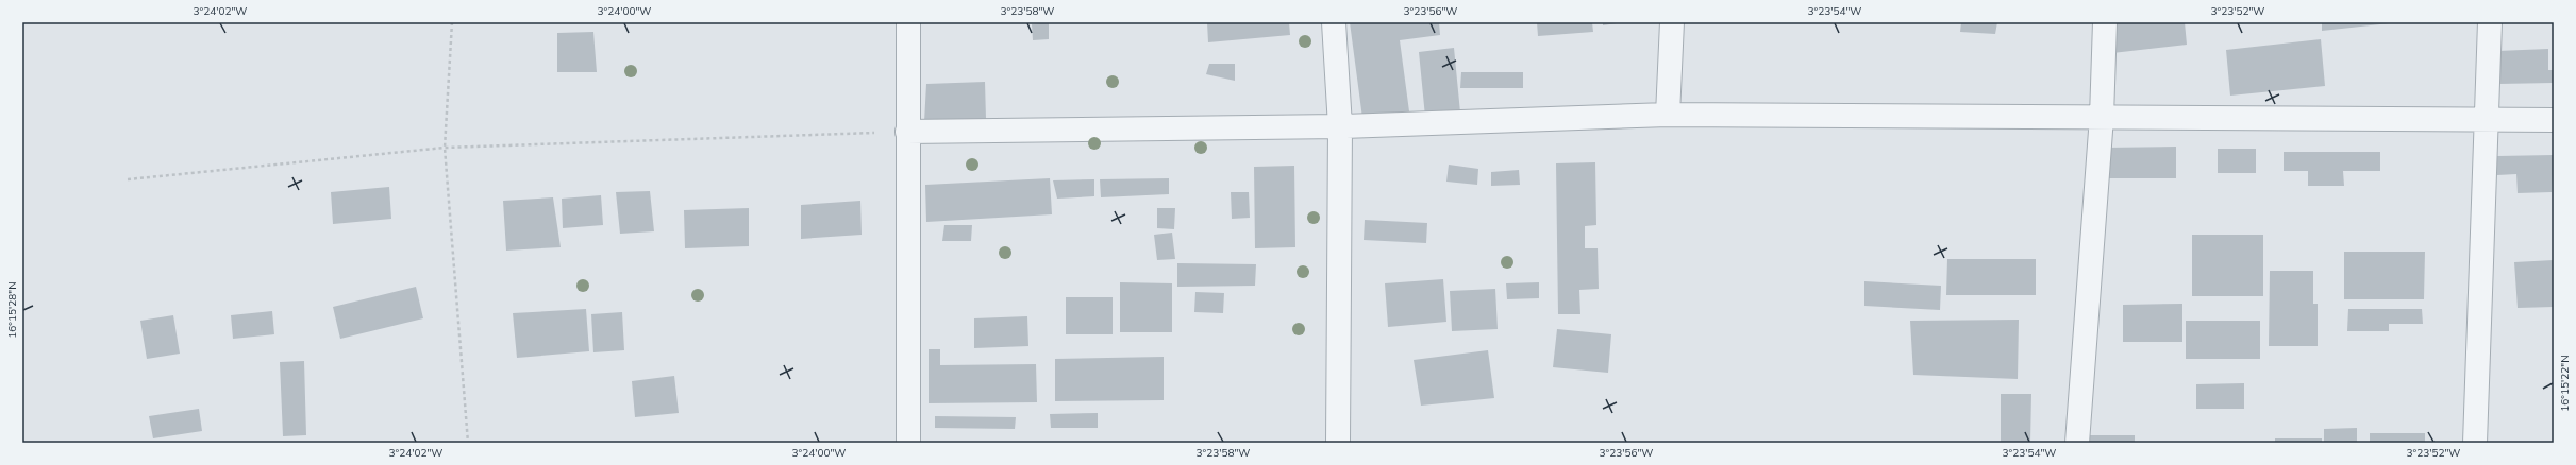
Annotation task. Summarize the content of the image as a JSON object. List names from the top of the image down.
{
  "coordinates": [
    "3°24'02\"W",
    "3°24'00\"W",
    "3°23'58\"W",
    "3°23'56\"W",
    "3°23'54\"W",
    "3°23'52\"W",
    "16°15'28\"N",
    "16°15'22\"N"
  ]
}
